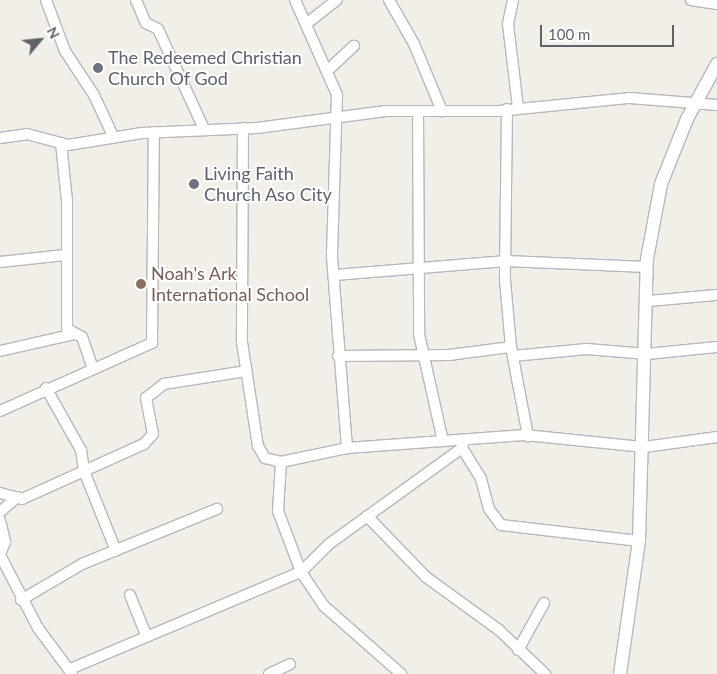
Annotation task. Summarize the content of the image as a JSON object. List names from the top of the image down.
{
  "places": ["The Redeemed Christian Church Of God", "Living Faith Church Aso City", "Noah's Ark International School"],
  "scale_bar": "100 m",
  "north": "top right"
}
